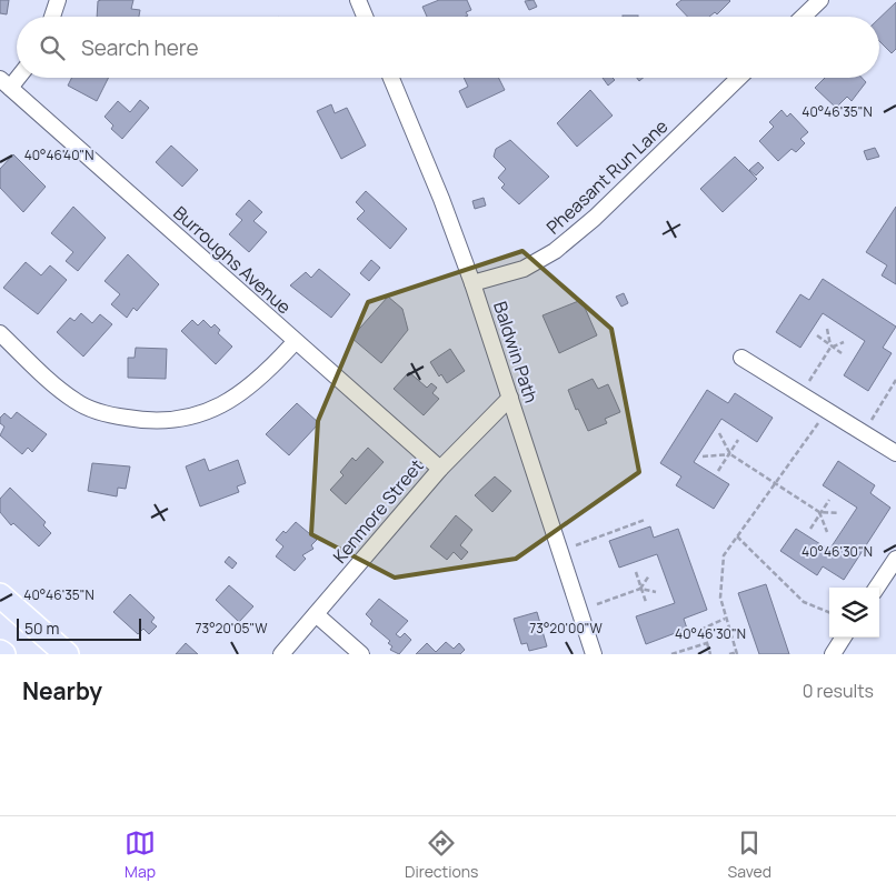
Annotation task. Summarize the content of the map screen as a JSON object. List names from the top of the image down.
{
  "streets": {
    "street": [
      "Pheasant Run Lane",
      "Burroughs Avenue",
      "Baldwin Path",
      "Kenmore Street"
    ]
  },
  "crossings": [
    ["Pheasant Run Lane", "Baldwin Path"],
    ["Burroughs Avenue", "Kenmore Street"],
    ["Baldwin Path", "Kenmore Street"]
  ],
  "scale_bar": "50 m",
  "page": {
    "search": "Search here",
    "scale": "50 m",
    "heading": ["Nearby", "0 results"],
    "nav": ["Map", "Directions", "Saved"]
  },
  "coordinates": [
    "40°46'35\"N",
    "40°46'40\"N",
    "40°46'30\"N",
    "73°20'05\"W",
    "73°20'00\"W"
  ]
}
